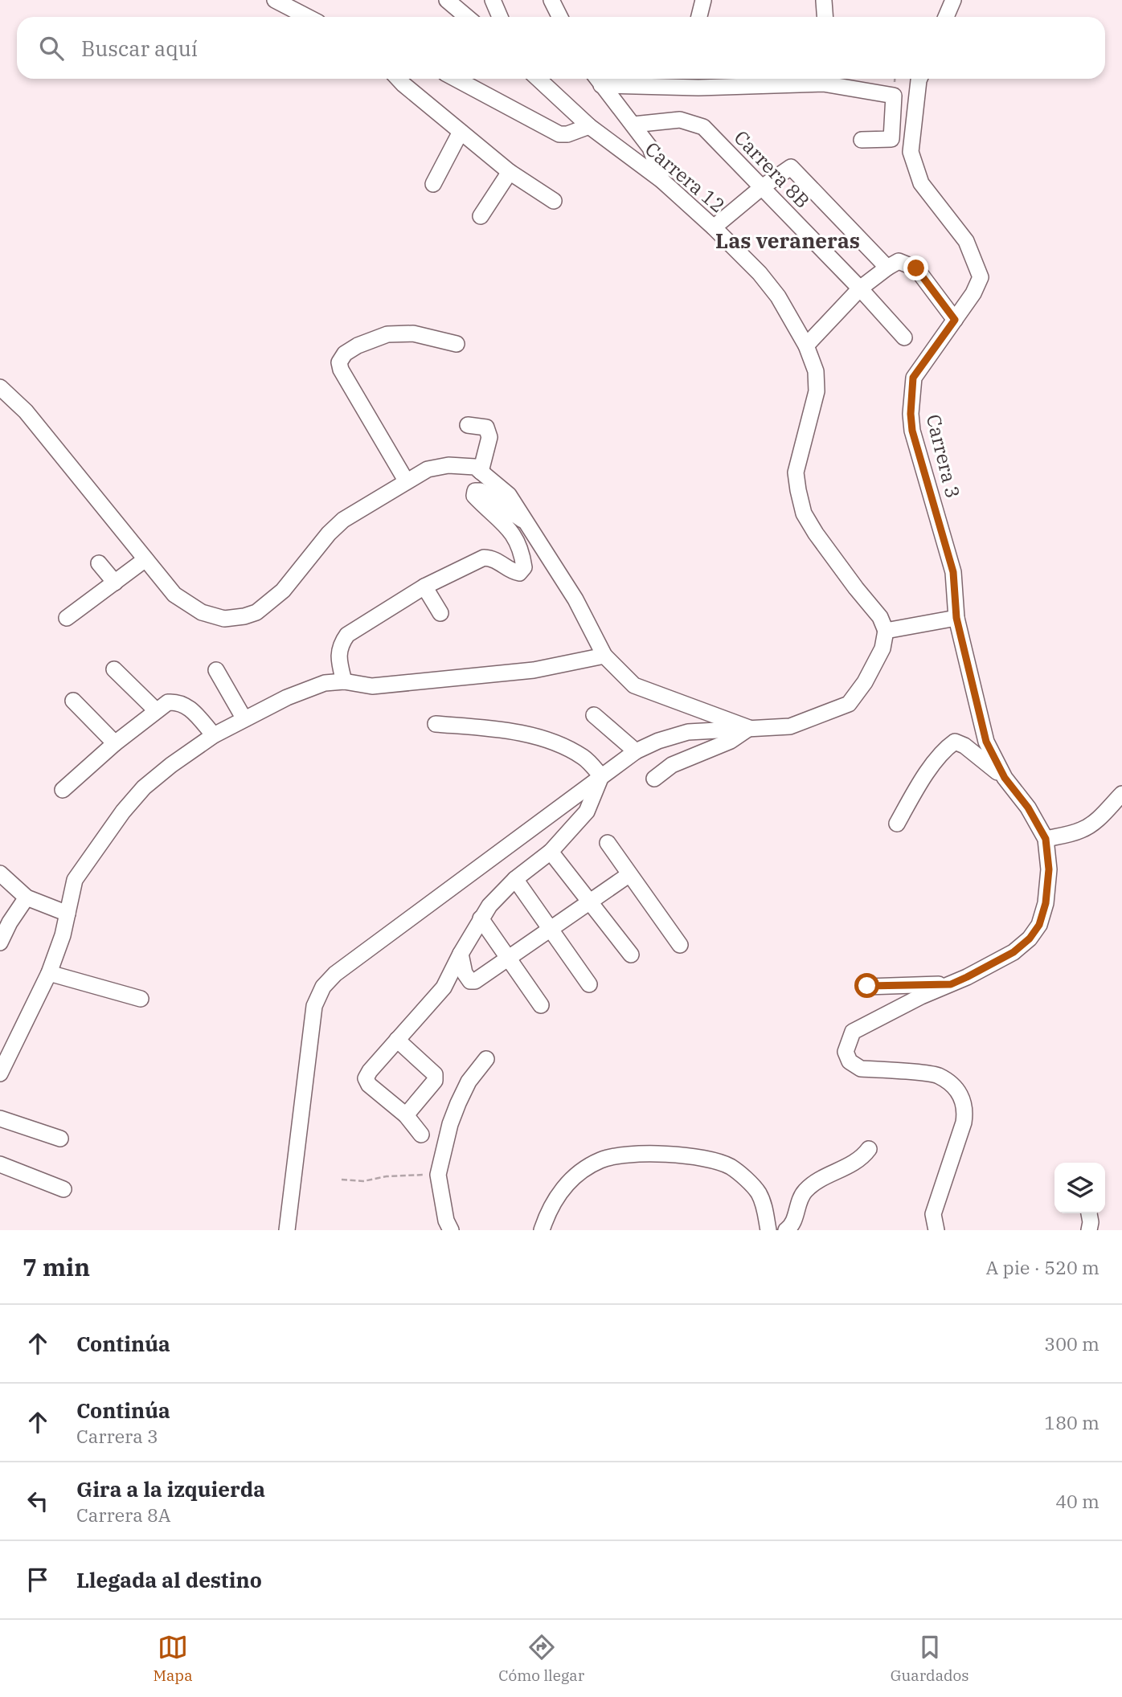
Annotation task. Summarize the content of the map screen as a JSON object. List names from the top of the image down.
{
  "streets": {
    "street": ["Carrera 8B", "Carrera 12", "Carrera 3"]
  },
  "districts": ["Las veraneras"],
  "page": {
    "search": "Buscar aquí",
    "heading": ["7 min", "A pie · 520 m"],
    "list": [
      ["Continúa", "300 m"],
      ["Continúa", "Carrera 3", "180 m"],
      ["Gira a la izquierda", "Carrera 8A", "40 m"],
      "Llegada al destino"
    ],
    "nav": ["Mapa", "Cómo llegar", "Guardados"]
  }
}
